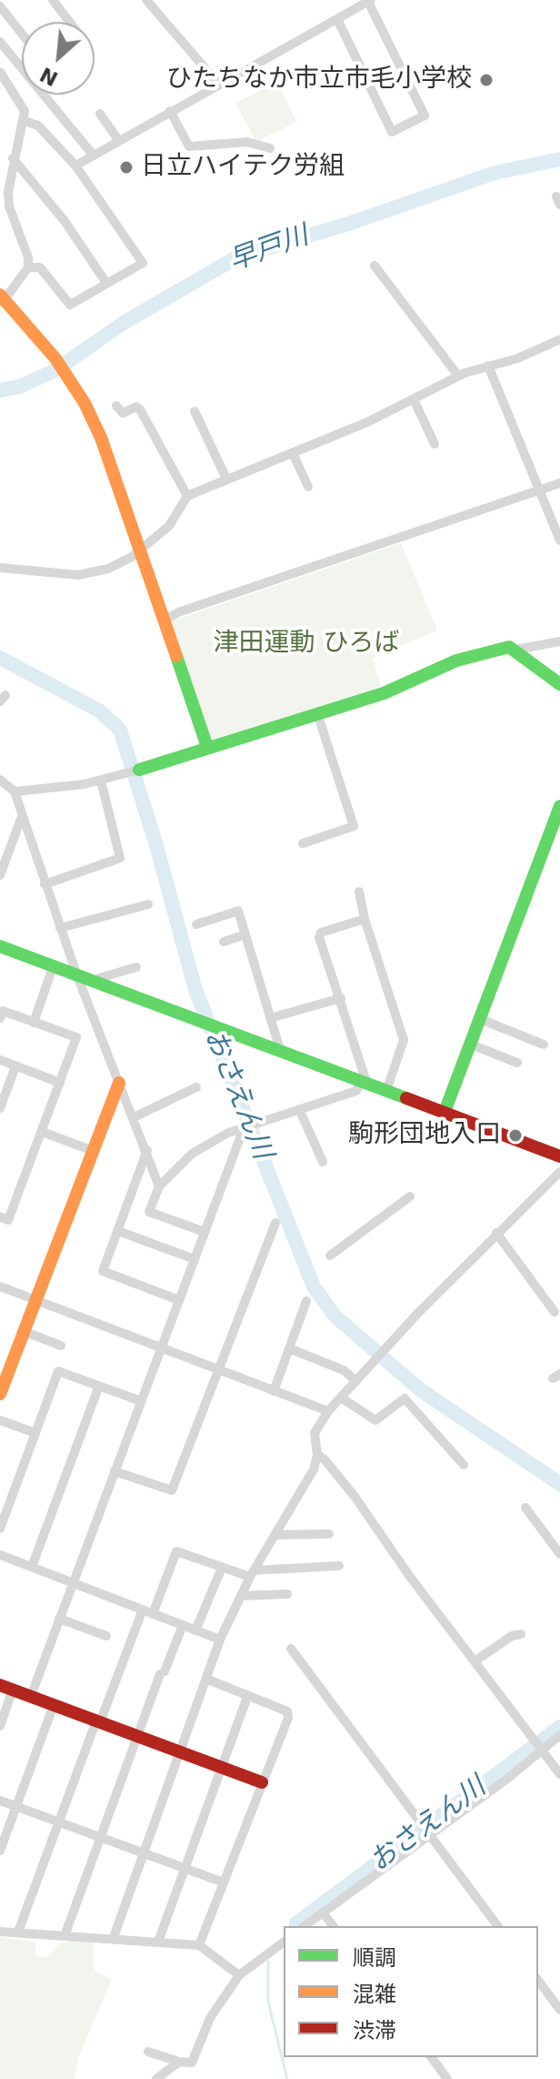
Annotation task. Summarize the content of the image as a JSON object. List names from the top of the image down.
{
  "water": ["早戸川", "おさえん川"],
  "parks": ["津田運動 ひろば"],
  "places": ["ひたちなか市立市毛小学校", "日立ハイテク労組", "駒形団地入口"],
  "legend": ["順調", "混雑", "渋滞"],
  "north": "bottom left"
}
